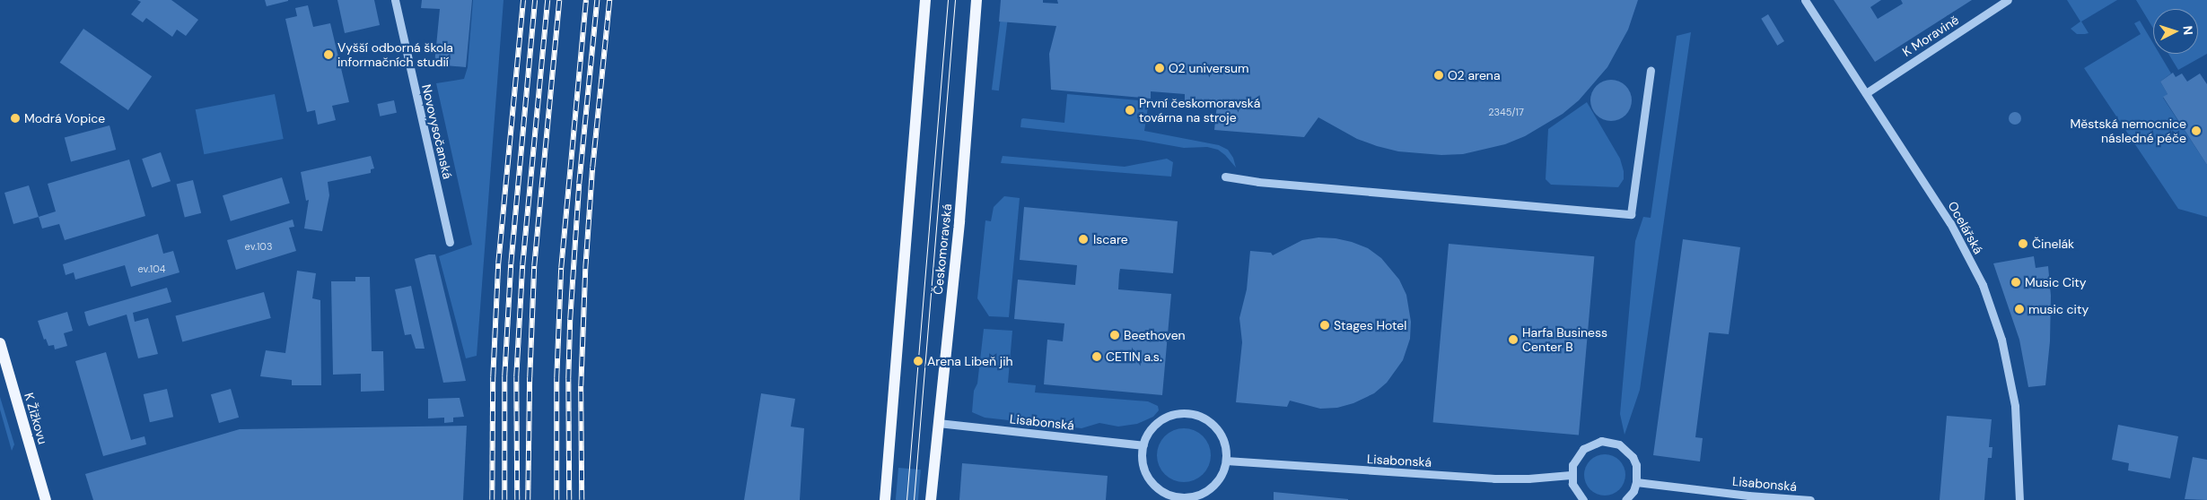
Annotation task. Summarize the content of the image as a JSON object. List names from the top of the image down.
{
  "streets": {
    "main road": ["Českomoravská", "K Žižkovu"],
    "street": [
      "K Moravině",
      "Novovysočanská",
      "Ocelářská",
      "Lisabonská"
    ]
  },
  "crossings": [
    ["K Moravině", "Ocelářská"],
    ["Českomoravská", "Lisabonská"]
  ],
  "places": [
    "Vyšší odborná škola informačních studií",
    "O2 universum",
    "O2 arena",
    "První českomoravská továrna na stroje",
    "Modrá Vopice",
    "Městská nemocnice následné péče",
    "Iscare",
    "Činelák",
    "Music City",
    "music city",
    "Stages Hotel",
    "Beethoven",
    "Harfa Business Center B",
    "CETIN a.s.",
    "Arena Libeň jih"
  ],
  "house_numbers": ["2345/17", "ev.103", "ev.104"],
  "north": "right"
}
